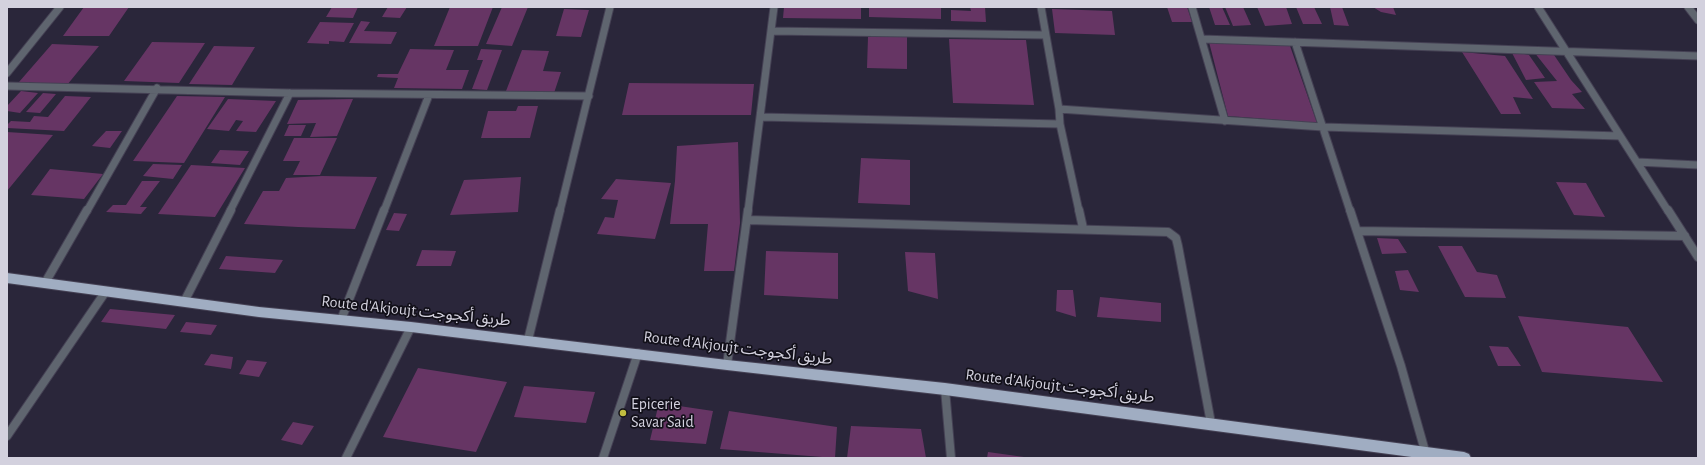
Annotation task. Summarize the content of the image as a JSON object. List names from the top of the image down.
{
  "streets": {
    "highway": ["Route d'Akjoujt طريق أكجوجت"]
  },
  "places": ["Epicerie Savar Said"]
}
